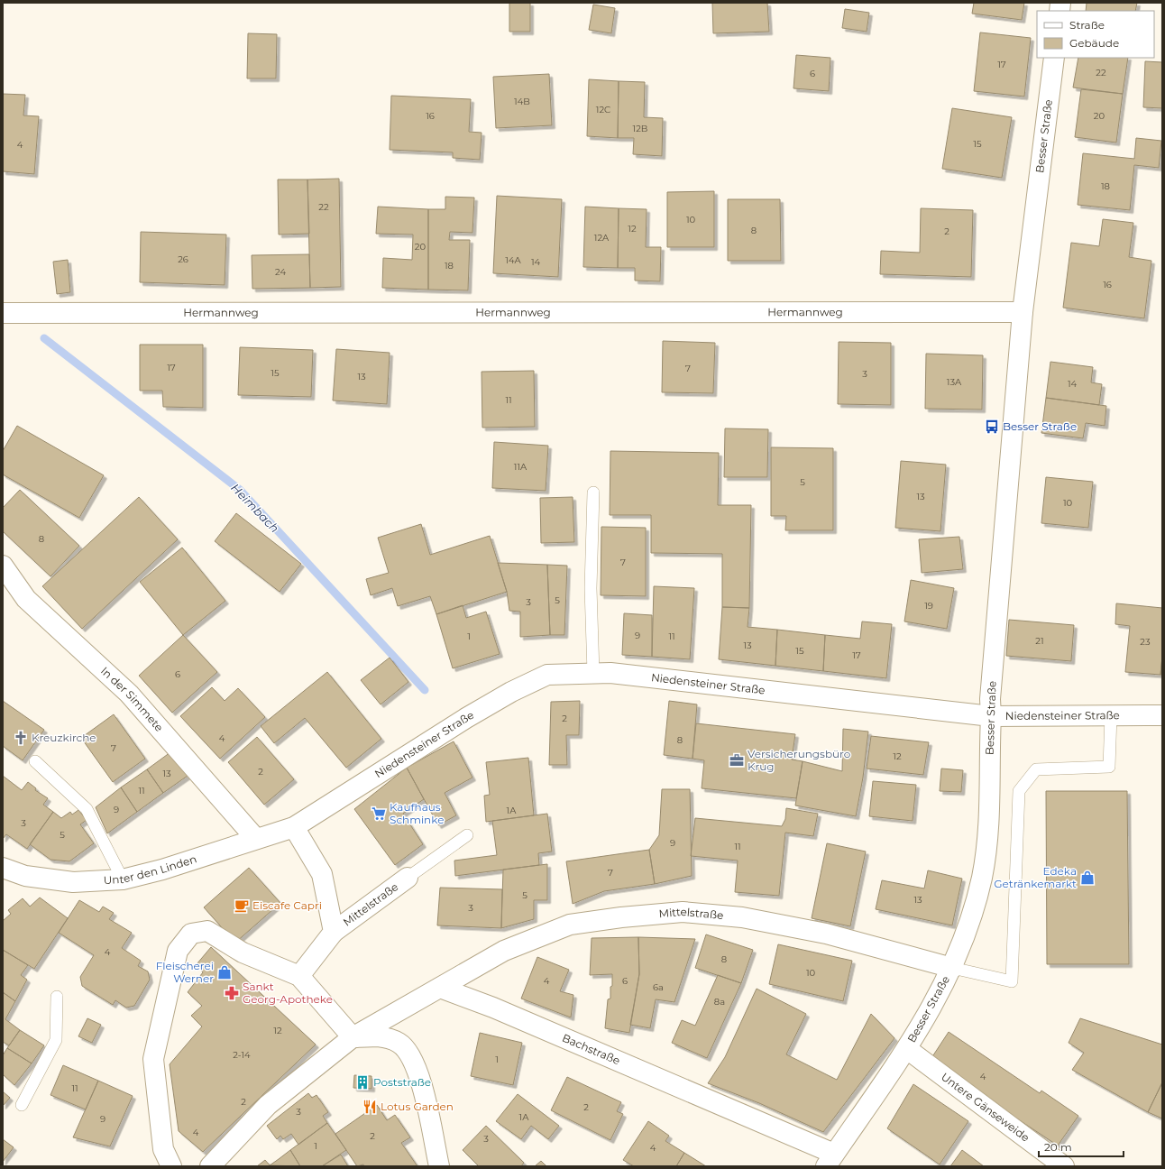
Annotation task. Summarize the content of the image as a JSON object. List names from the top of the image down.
{
  "streets": {
    "street": [
      "Besser Straße",
      "Hermannweg",
      "Niedensteiner Straße",
      "In der Simmete",
      "Unter den Linden",
      "Mittelstraße",
      "Bachstraße",
      "Untere Gänseweide"
    ]
  },
  "crossings": [
    ["Besser Straße", "Hermannweg"],
    ["Besser Straße", "Niedensteiner Straße"],
    ["Besser Straße", "Mittelstraße"],
    ["Besser Straße", "Bachstraße"],
    ["Besser Straße", "Untere Gänseweide"],
    ["Niedensteiner Straße", "Unter den Linden"],
    ["Niedensteiner Straße", "Mittelstraße"],
    ["In der Simmete", "Unter den Linden"],
    ["Unter den Linden", "Mittelstraße"],
    ["Mittelstraße", "Bachstraße"]
  ],
  "water": ["Heimbach"],
  "places": {
    "bus stop": ["Besser Straße"],
    "church": ["Kreuzkirche"],
    "office": ["Versicherungsbüro Krug"],
    "supermarket": ["Kaufhaus Schminke"],
    "shop": ["Edeka Getränkemarkt", "Fleischerei Werner"],
    "cafe": ["Eiscafe Capri"],
    "pharmacy": ["Sankt Georg-Apotheke"],
    "building": ["Poststraße"],
    "restaurant": ["Lotus Garden"]
  },
  "house_numbers": [
    "17",
    "22",
    "6",
    "14B",
    "12C",
    "16",
    "20",
    "12B",
    "15",
    "4",
    "18",
    "22",
    "10",
    "12",
    "8",
    "2",
    "12A",
    "20",
    "26",
    "14A",
    "14",
    "18",
    "24",
    "16",
    "17",
    "7",
    "15",
    "3",
    "13",
    "13A",
    "14",
    "11",
    "11A",
    "5",
    "13",
    "10",
    "8",
    "7",
    "5",
    "3",
    "19",
    "9",
    "1",
    "11",
    "21",
    "23",
    "13",
    "15",
    "17",
    "6",
    "2",
    "4",
    "8",
    "7",
    "12",
    "2",
    "13",
    "11",
    "9",
    "1A",
    "3",
    "5",
    "9",
    "11",
    "7",
    "5",
    "13",
    "3",
    "4",
    "8",
    "10",
    "4",
    "6",
    "6a",
    "8a",
    "12",
    "2-14",
    "1",
    "4",
    "11",
    "2",
    "2",
    "3",
    "1A",
    "9",
    "4",
    "2",
    "3",
    "1",
    "4"
  ],
  "legend": ["Straße", "Gebäude"],
  "scale_bar": "20 m"
}
